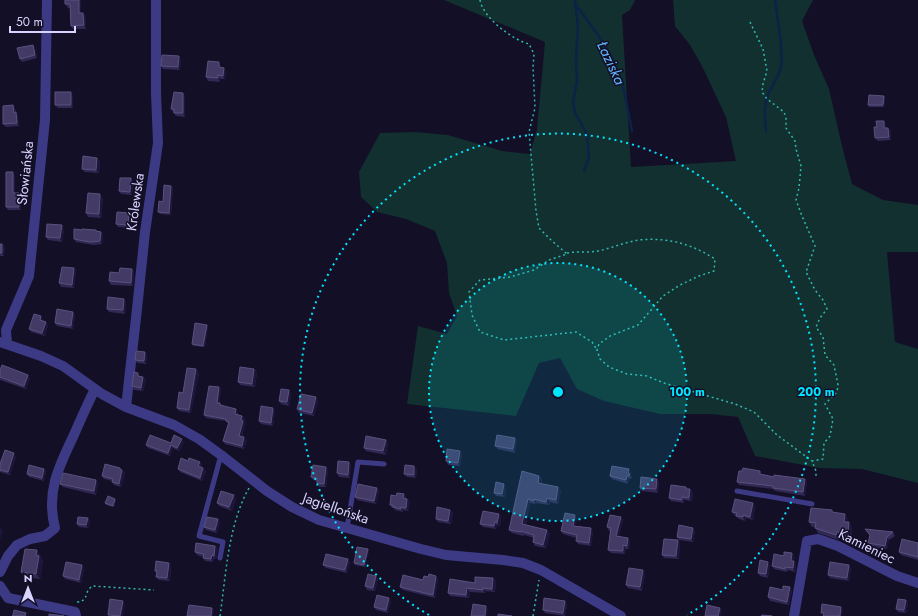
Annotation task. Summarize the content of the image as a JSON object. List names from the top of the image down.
{
  "streets": {
    "street": [
      "Słowiańska",
      "Królewska",
      "Jagiellońska",
      "Kamieniec"
    ]
  },
  "crossings": [
    ["Słowiańska", "Jagiellońska"],
    ["Królewska", "Jagiellońska"]
  ],
  "water": ["Łaziska"],
  "scale_bar": "50 m",
  "north": "top",
  "rings": ["100 m", "200 m"]
}
